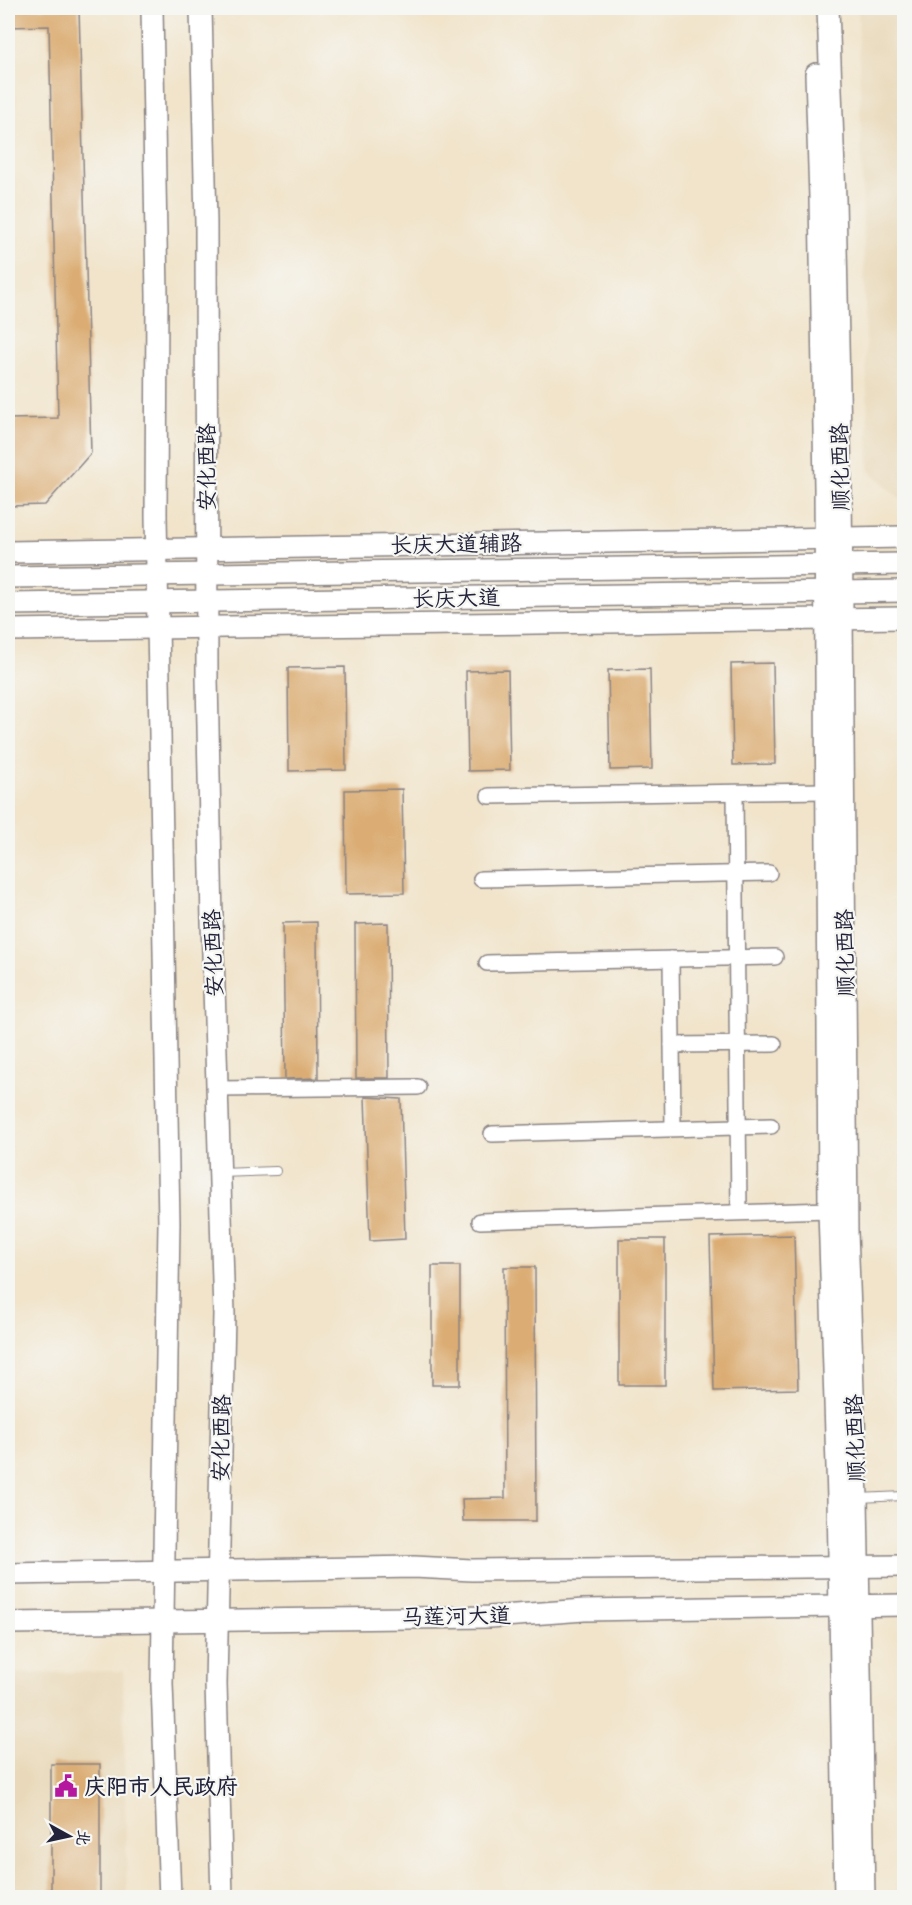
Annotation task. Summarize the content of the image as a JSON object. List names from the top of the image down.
{
  "streets": {
    "main road": [
      "安化西路",
      "顺化西路",
      "长庆大道辅路",
      "长庆大道",
      "马莲河大道"
    ]
  },
  "crossings": [
    ["安化西路", "长庆大道辅路"],
    ["安化西路", "长庆大道"],
    ["安化西路", "马莲河大道"],
    ["顺化西路", "长庆大道辅路"],
    ["顺化西路", "长庆大道"],
    ["顺化西路", "马莲河大道"]
  ],
  "places": {
    "public building": ["庆阳市人民政府"]
  },
  "north": "right"
}
